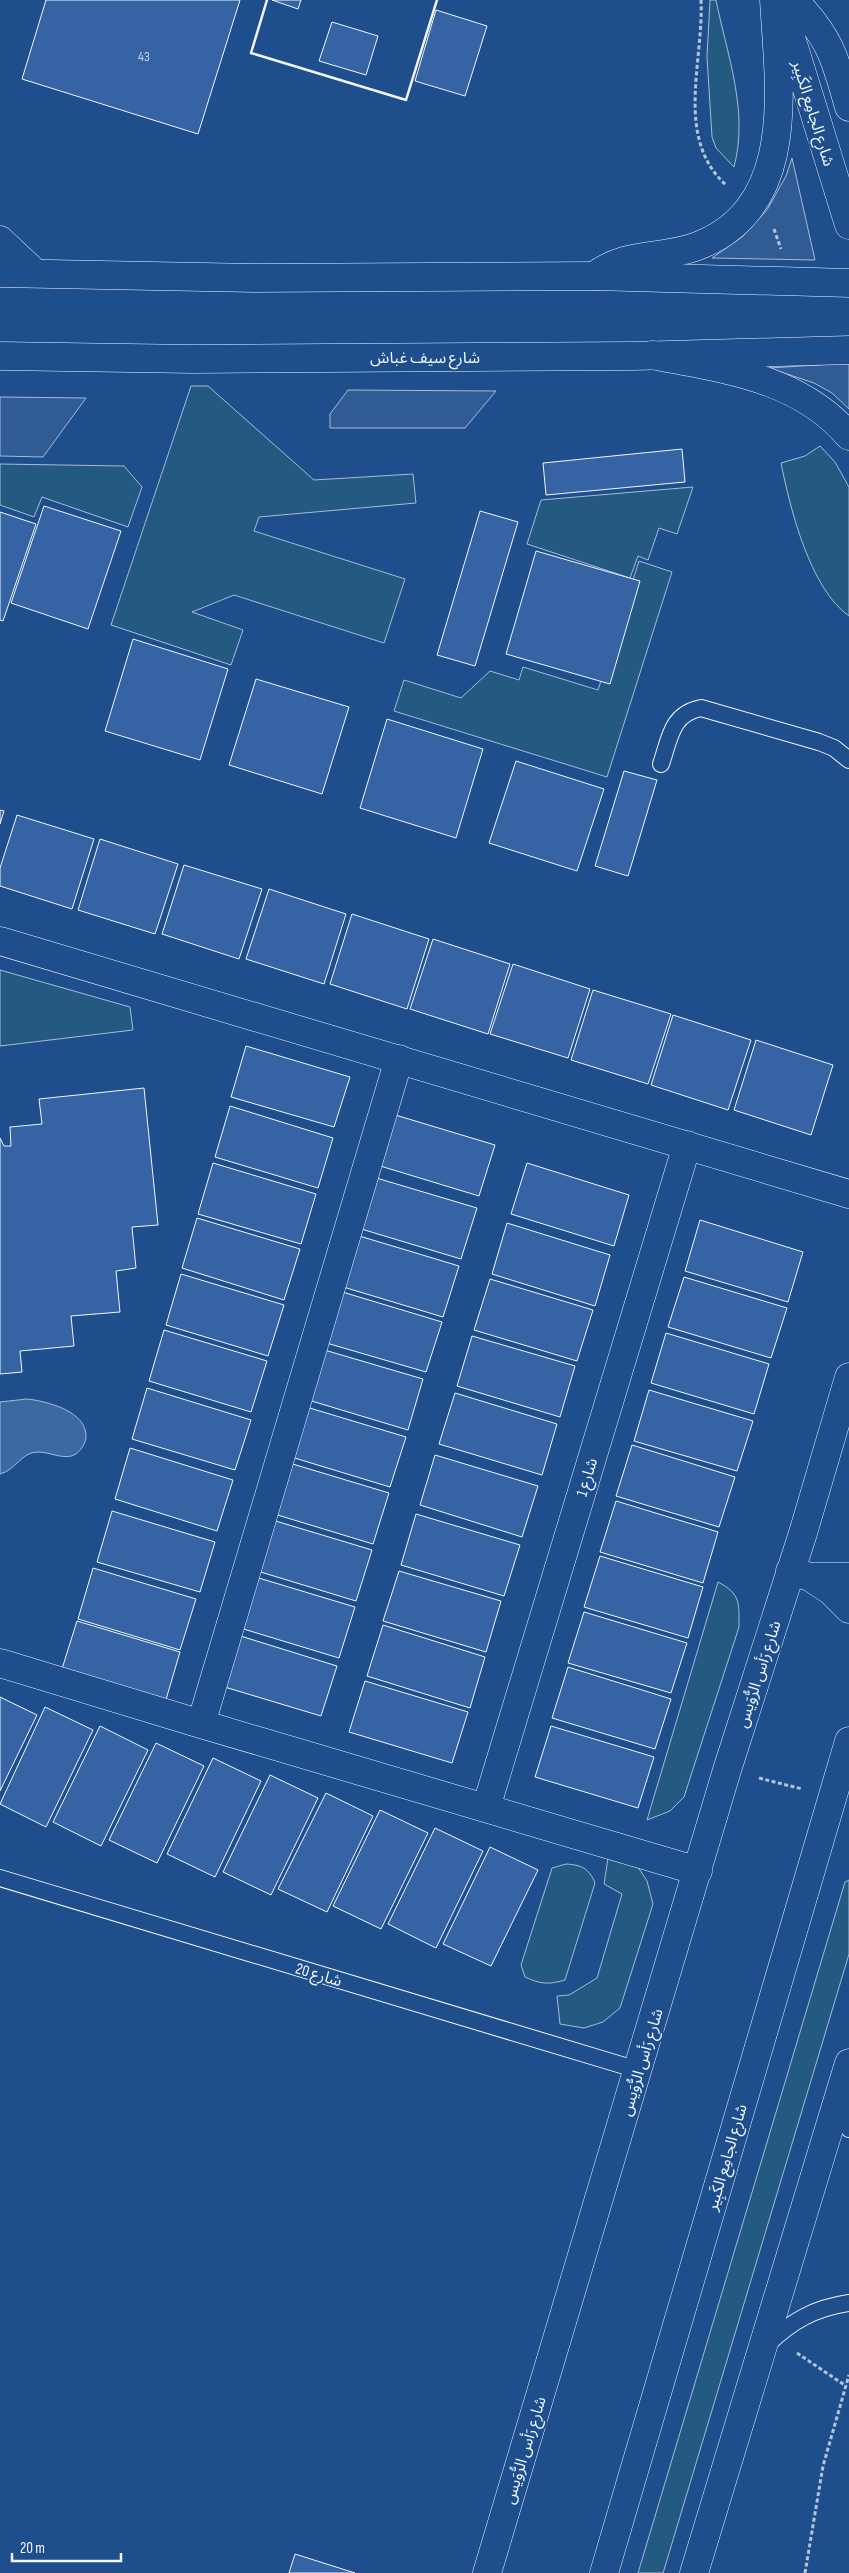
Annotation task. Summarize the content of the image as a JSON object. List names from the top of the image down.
{
  "streets": {
    "street": [
      "شارع الجامِع الكَبِير",
      "شارع سيف غباش",
      "شارع 1",
      "شارع رَأس الرُّوَيس"
    ],
    "lane": ["شارع 20"]
  },
  "crossings": [
    ["شارع رَأس الرُّوَيس", "شارع 20"]
  ],
  "house_numbers": ["43"],
  "scale_bar": "20 m"
}
